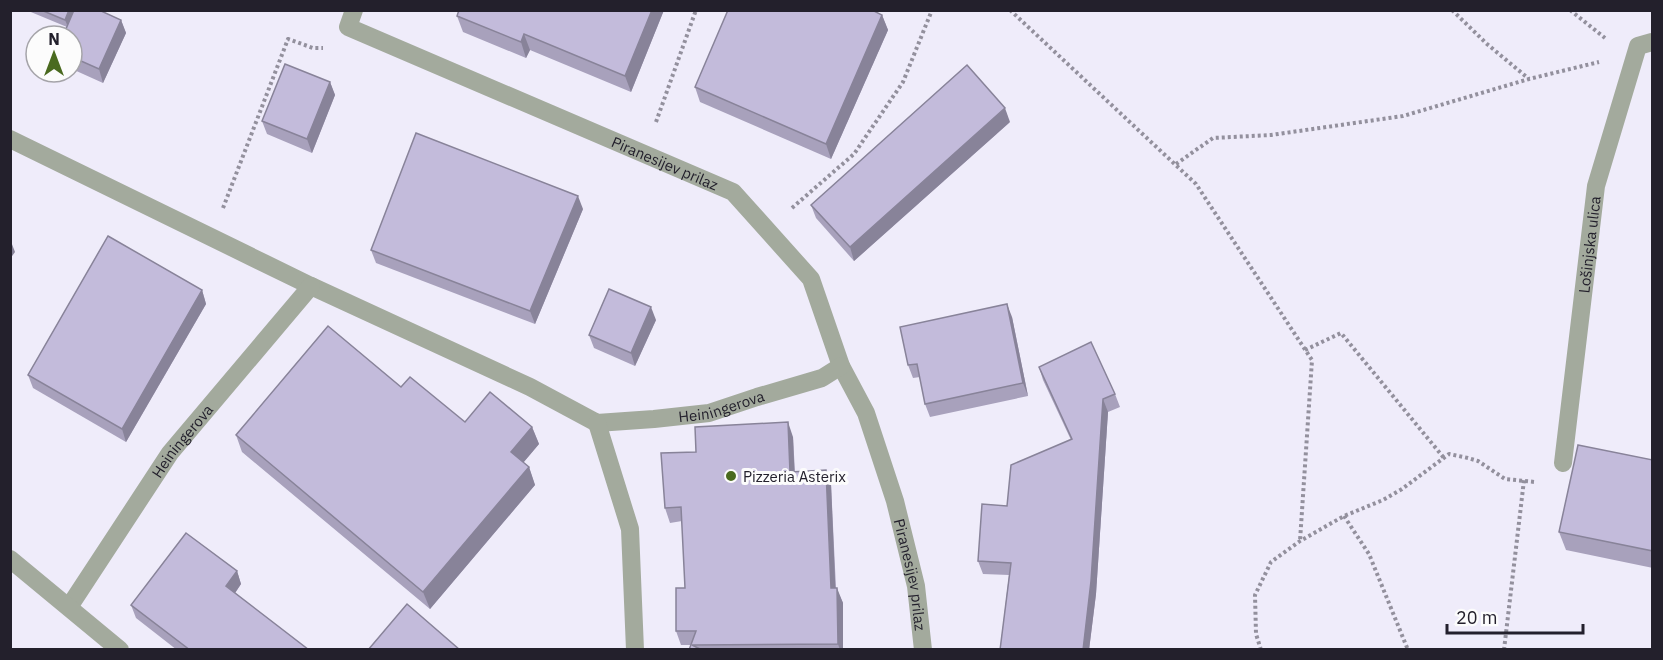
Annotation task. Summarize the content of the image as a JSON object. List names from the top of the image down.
{
  "streets": {
    "street": ["Piranesijev prilaz", "Lošinjska ulica", "Heiningerova"]
  },
  "crossings": [
    ["Piranesijev prilaz", "Heiningerova"]
  ],
  "places": ["Pizzeria Asterix"],
  "scale_bar": "20 m",
  "north": "top"
}
